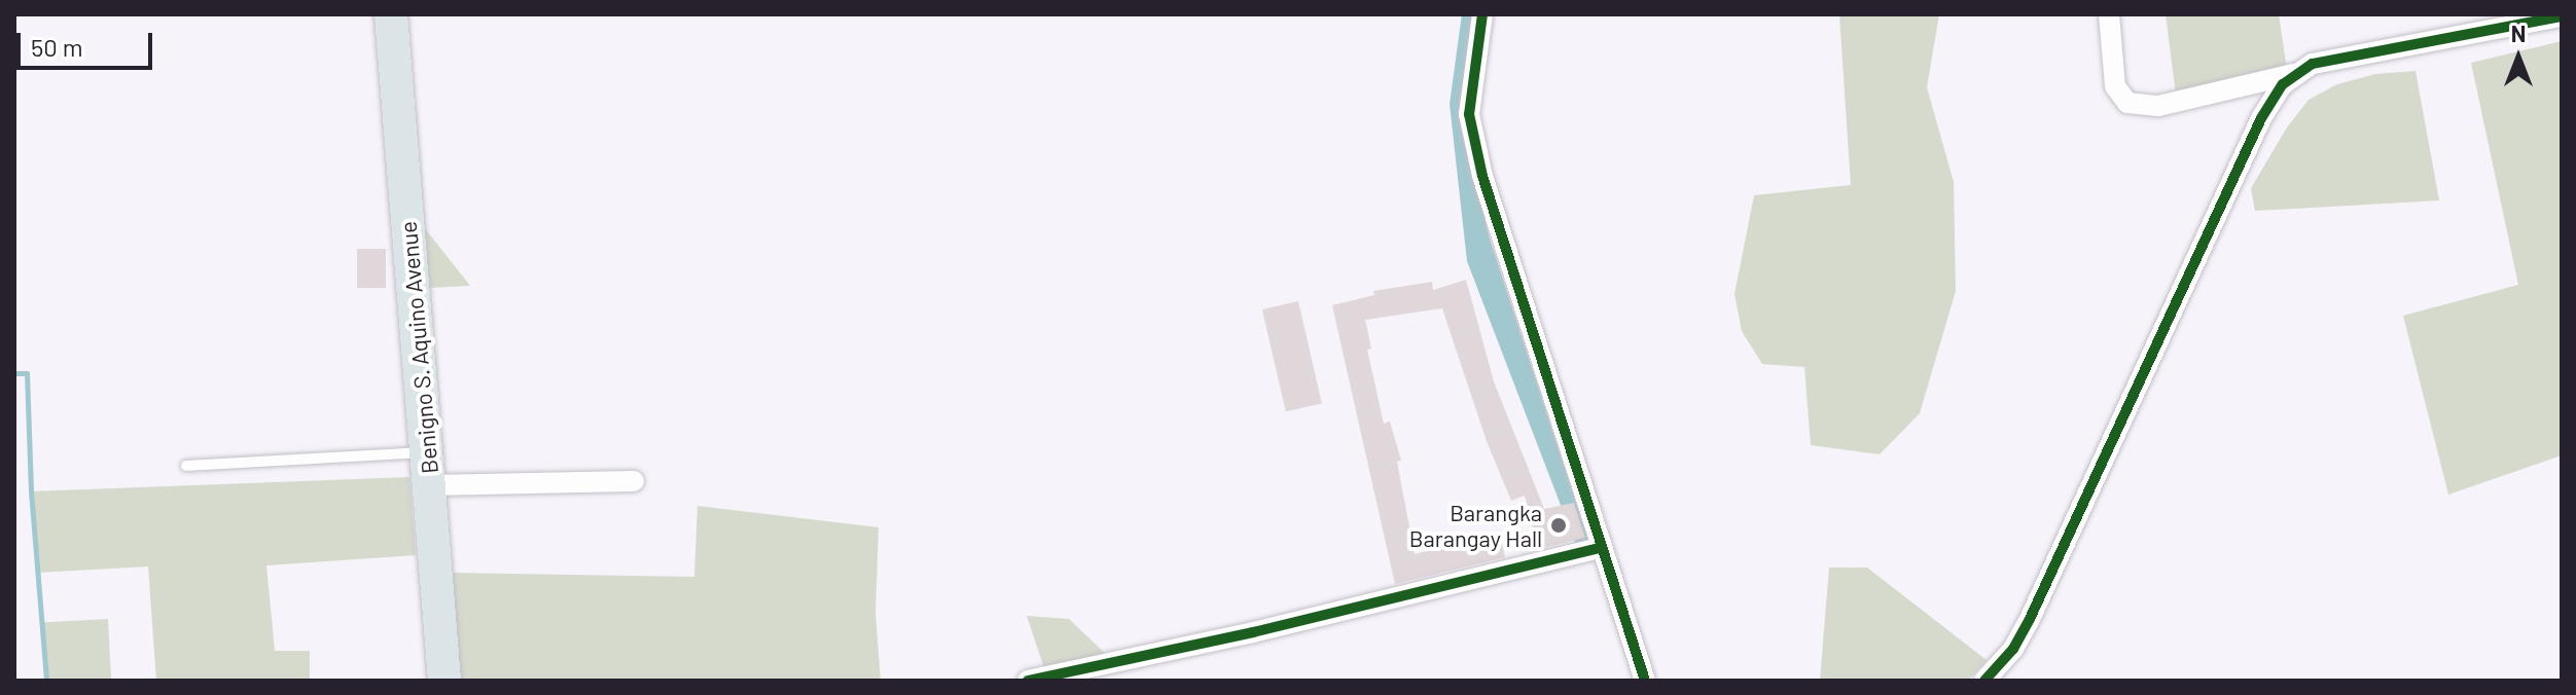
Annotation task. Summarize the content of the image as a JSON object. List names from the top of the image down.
{
  "streets": {
    "main road": ["Benigno S. Aquino Avenue"]
  },
  "places": ["Barangka Barangay Hall"],
  "scale_bar": "50 m",
  "north": "top"
}
